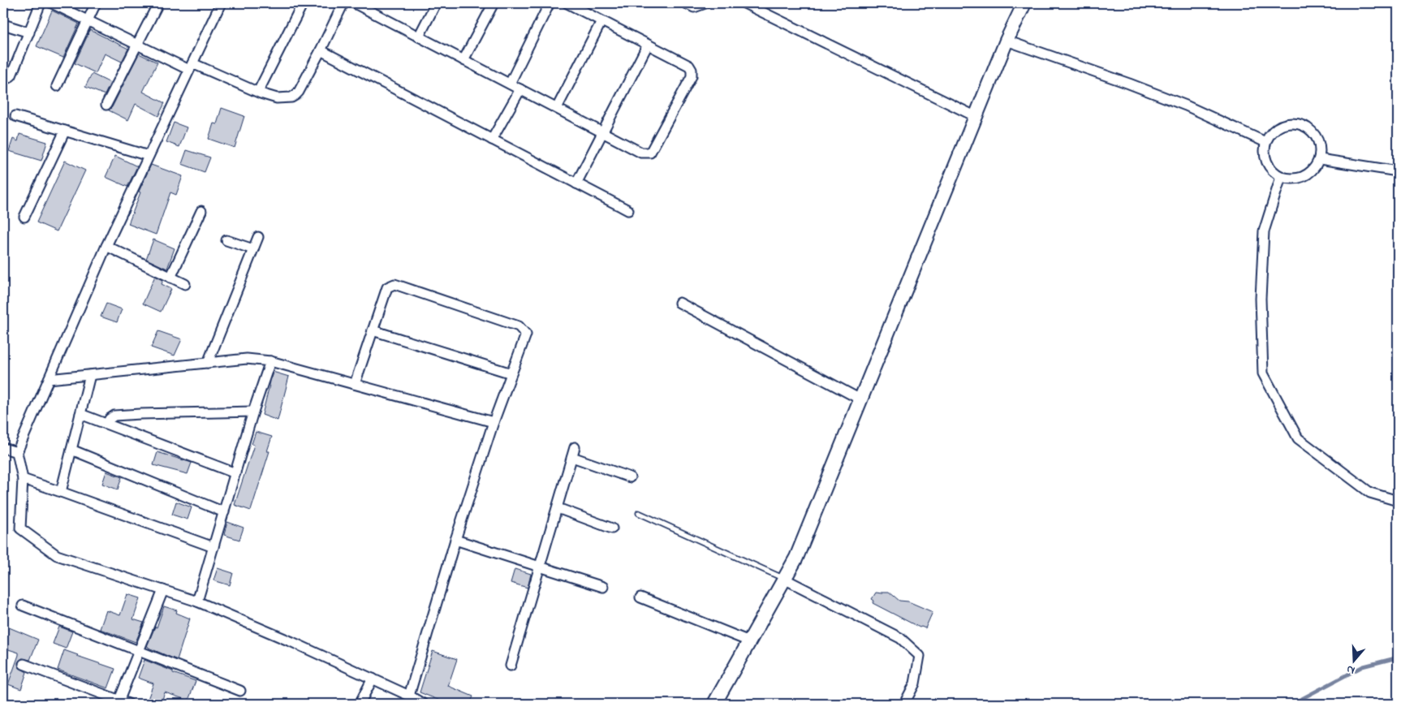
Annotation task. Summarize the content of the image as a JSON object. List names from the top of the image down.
{
  "north": "bottom"
}
